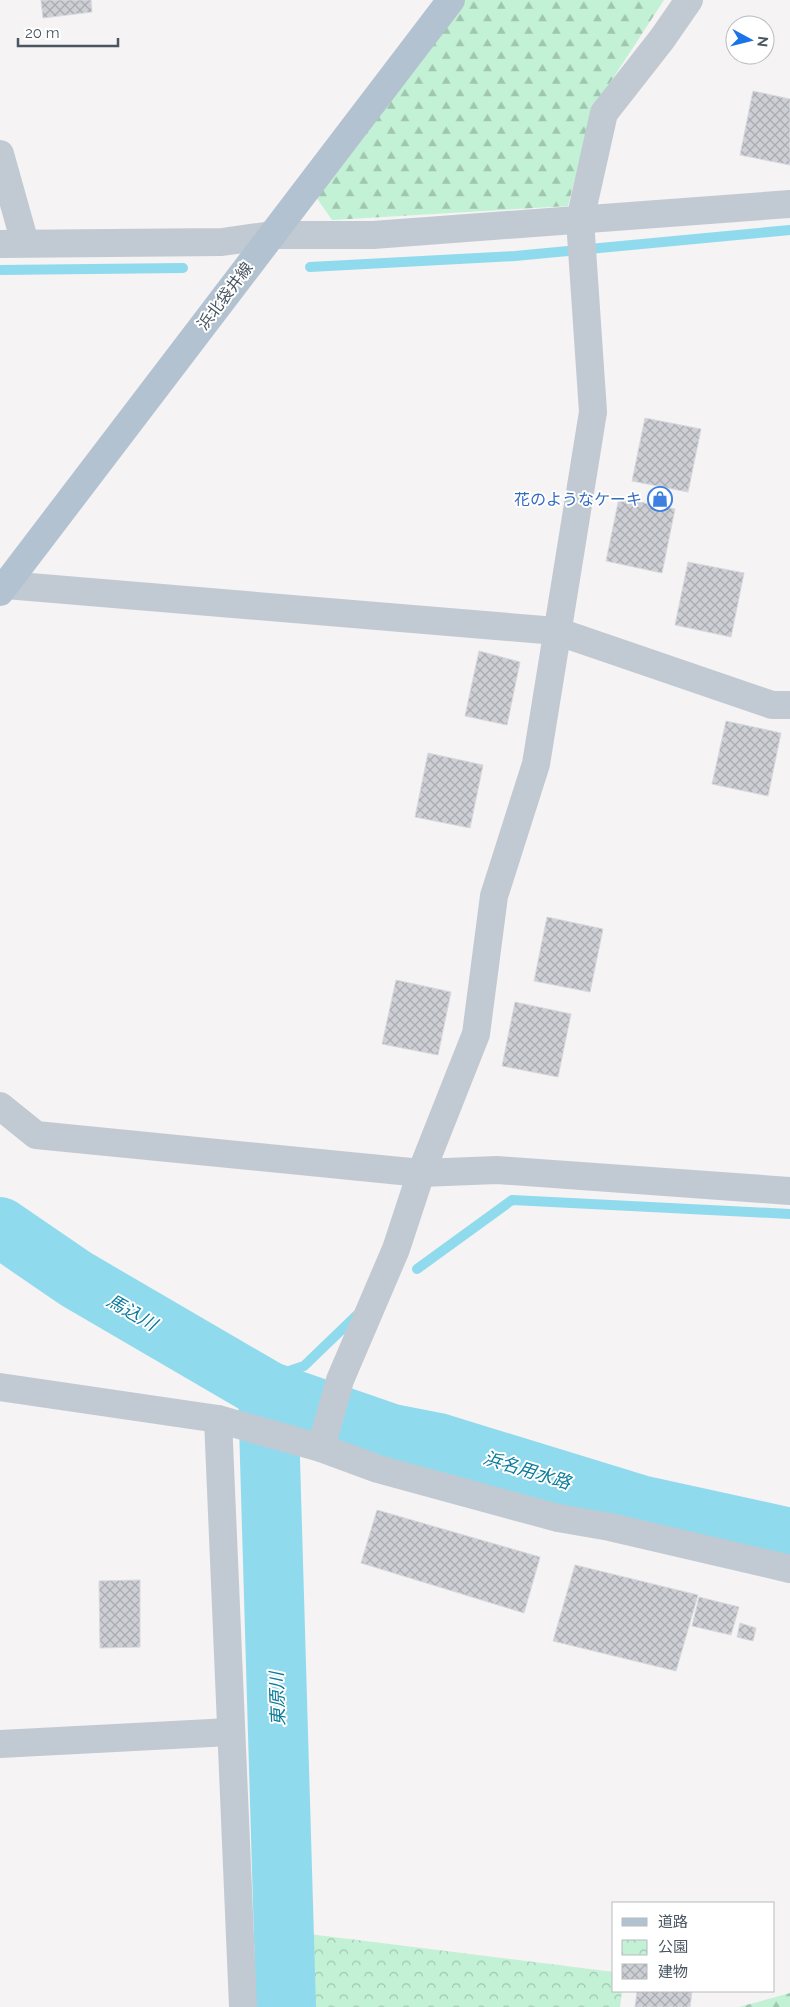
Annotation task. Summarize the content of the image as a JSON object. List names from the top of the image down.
{
  "streets": {
    "main road": ["浜北袋井線"]
  },
  "water": ["馬込川", "浜名用水路", "東原川"],
  "places": {
    "shop": ["花のようなケーキ"]
  },
  "legend": ["道路", "公園", "建物"],
  "scale_bar": "20 m",
  "north": "right"
}
